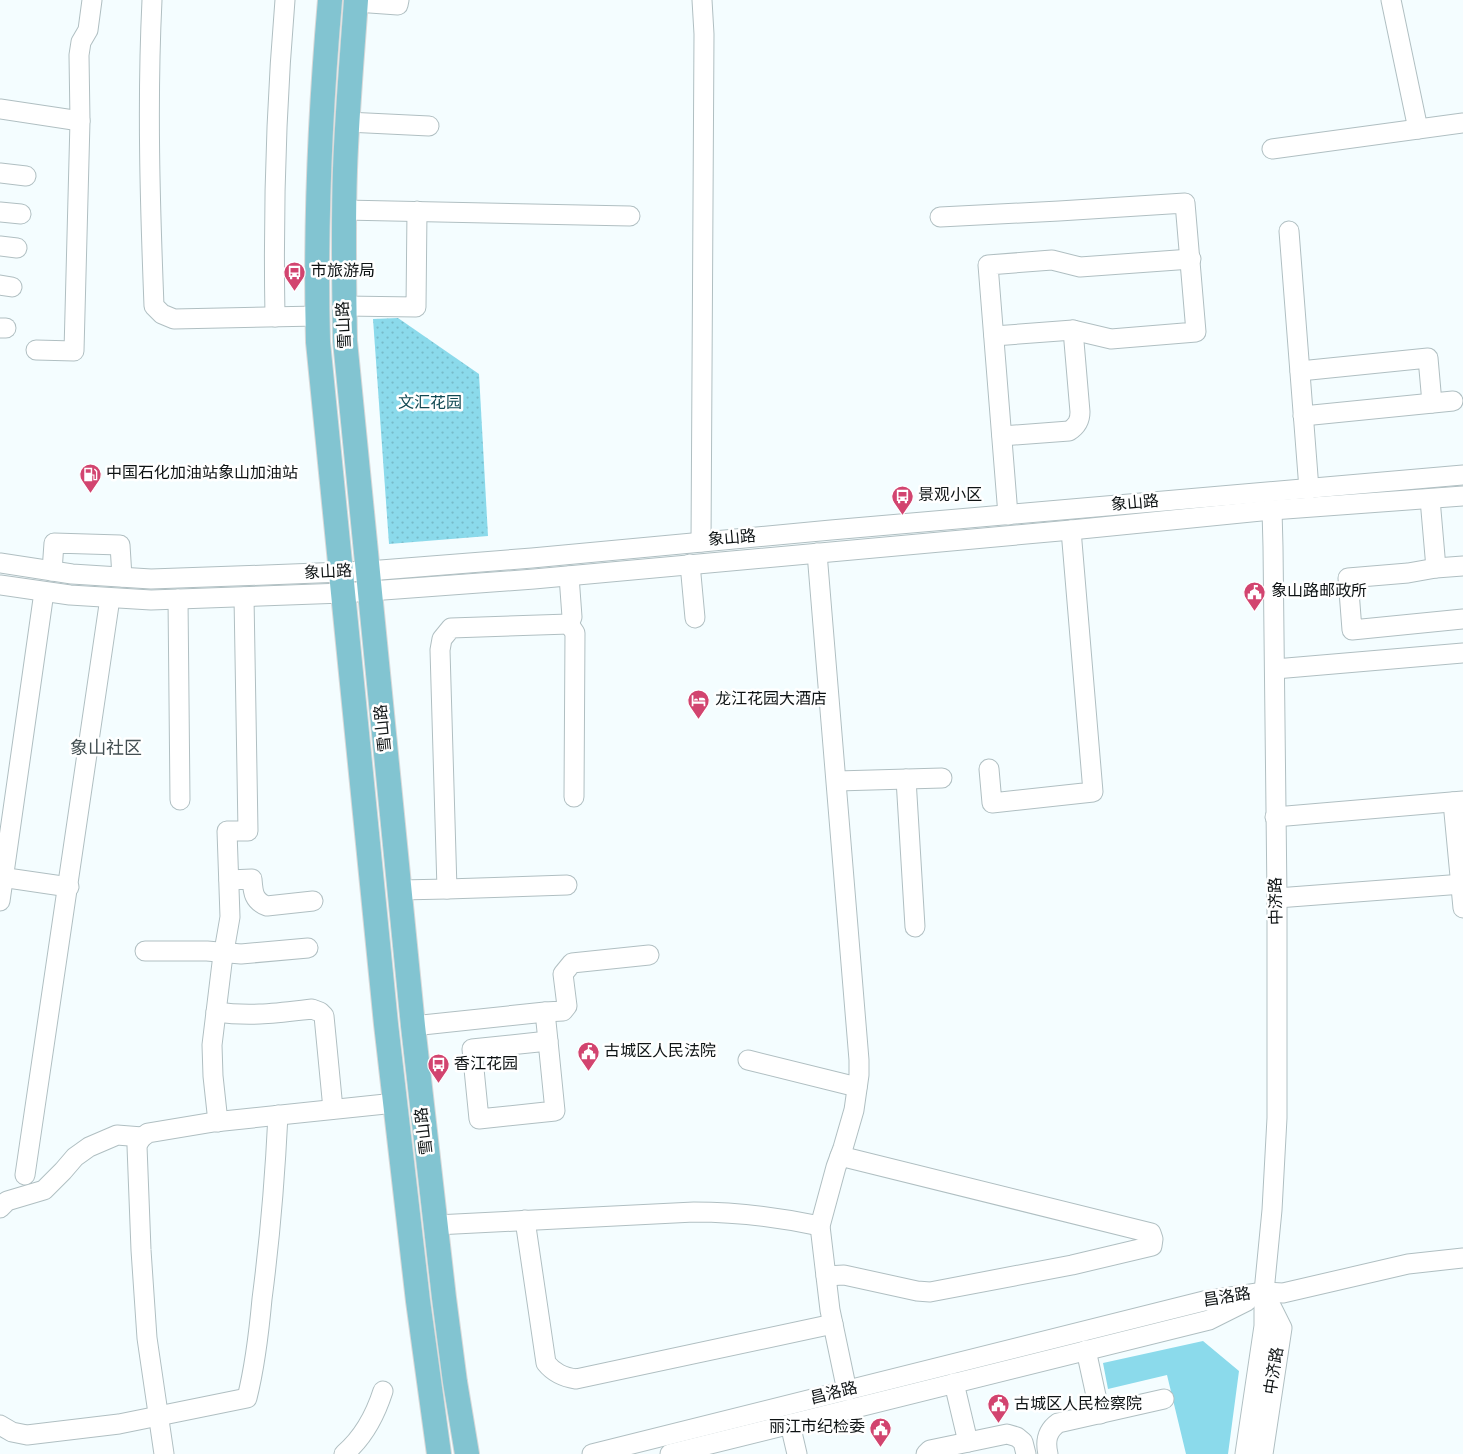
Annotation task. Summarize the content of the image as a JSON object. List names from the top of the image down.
{
  "streets": {
    "main road": ["雪山路"],
    "street": ["象山路", "中济路", "昌洛路"]
  },
  "crossings": [
    ["雪山路", "象山路"],
    ["象山路", "中济路"],
    ["中济路", "昌洛路"]
  ],
  "districts": ["象山社区"],
  "parks": ["文汇花园"],
  "places": {
    "bus stop": ["市旅游局", "景观小区", "香江花园"],
    "fuel station": ["中国石化加油站象山加油站"],
    "public building": [
      "象山路邮政所",
      "古城区人民法院",
      "古城区人民检察院",
      "丽江市纪检委"
    ],
    "hotel": ["龙江花园大酒店"]
  }
}
